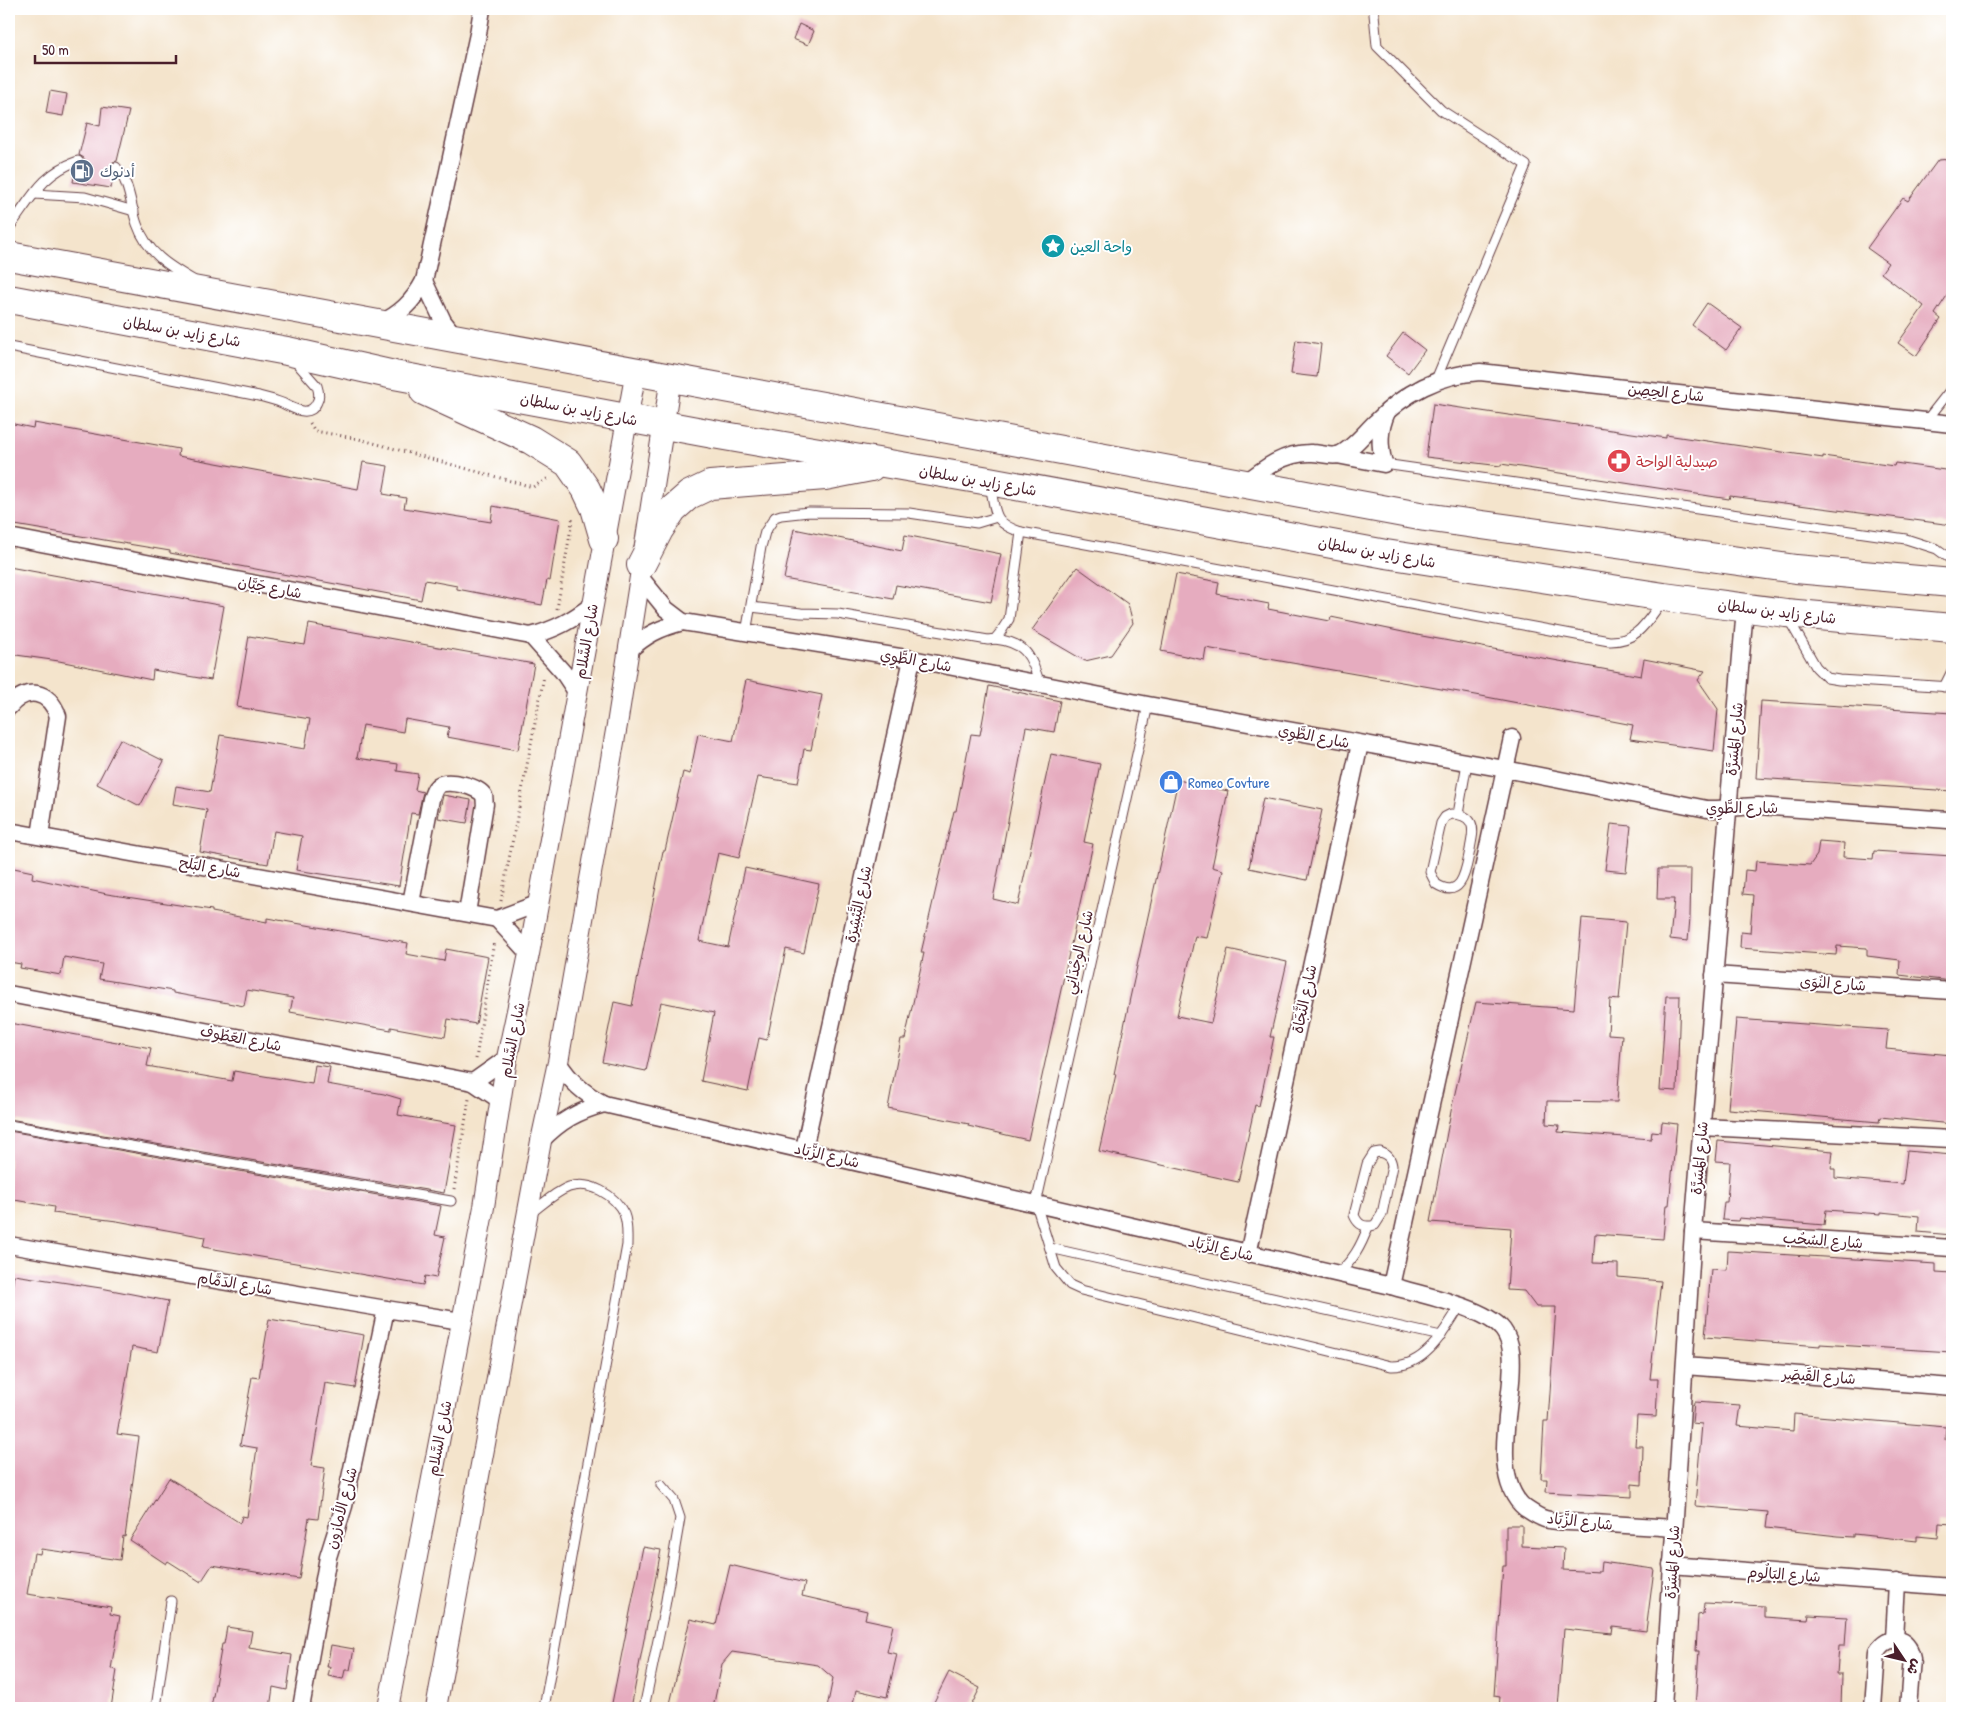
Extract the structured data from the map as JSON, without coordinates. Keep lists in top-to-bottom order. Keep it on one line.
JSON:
{"streets":{"highway":["شارع زايد بن سلطان"],"street":["شارع الحِصِن","شارع جَيَّان","شارع السَّلام","شارع الطَّوِي","شارع المَسَرَّة","شارع البَلَح","شارع التَّبْشِرَة","شارع النُوَى","شارع النَّجَاة","شارع العَطُوف","شارع الزَّبَاد","شارع السُحُب","شارع الدَمَّام","شارع القَيصَر","شارع الأمازون","شارع البَالُوم"],"lane":["شارع الوِجْدَانِي"]},"crossings":[["شارع زايد بن سلطان","شارع السَّلام"],["شارع زايد بن سلطان","شارع المَسَرَّة"],["شارع جَيَّان","شارع السَّلام"],["شارع السَّلام","شارع العَطُوف"],["شارع السَّلام","شارع الدَمَّام"],["شارع الطَّوِي","شارع المَسَرَّة"],["شارع الطَّوِي","شارع التَّبْشِرَة"],["شارع الطَّوِي","شارع الوِجْدَانِي"],["شارع الطَّوِي","شارع النَّجَاة"],["شارع المَسَرَّة","شارع النُوَى"],["شارع المَسَرَّة","شارع الزَّبَاد"],["شارع المَسَرَّة","شارع السُحُب"],["شارع المَسَرَّة","شارع القَيصَر"],["شارع المَسَرَّة","شارع البَالُوم"],["شارع التَّبْشِرَة","شارع الزَّبَاد"],["شارع الوِجْدَانِي","شارع الزَّبَاد"],["شارع النَّجَاة","شارع الزَّبَاد"],["شارع الدَمَّام","شارع الأمازون"]],"places":{"fuel station":["أدنوك"],"place":["واحة العين"],"pharmacy":["صيدلية الواحة"],"shop":["Romeo Covture"]},"scale_bar":"50 m","north":"bottom right"}
